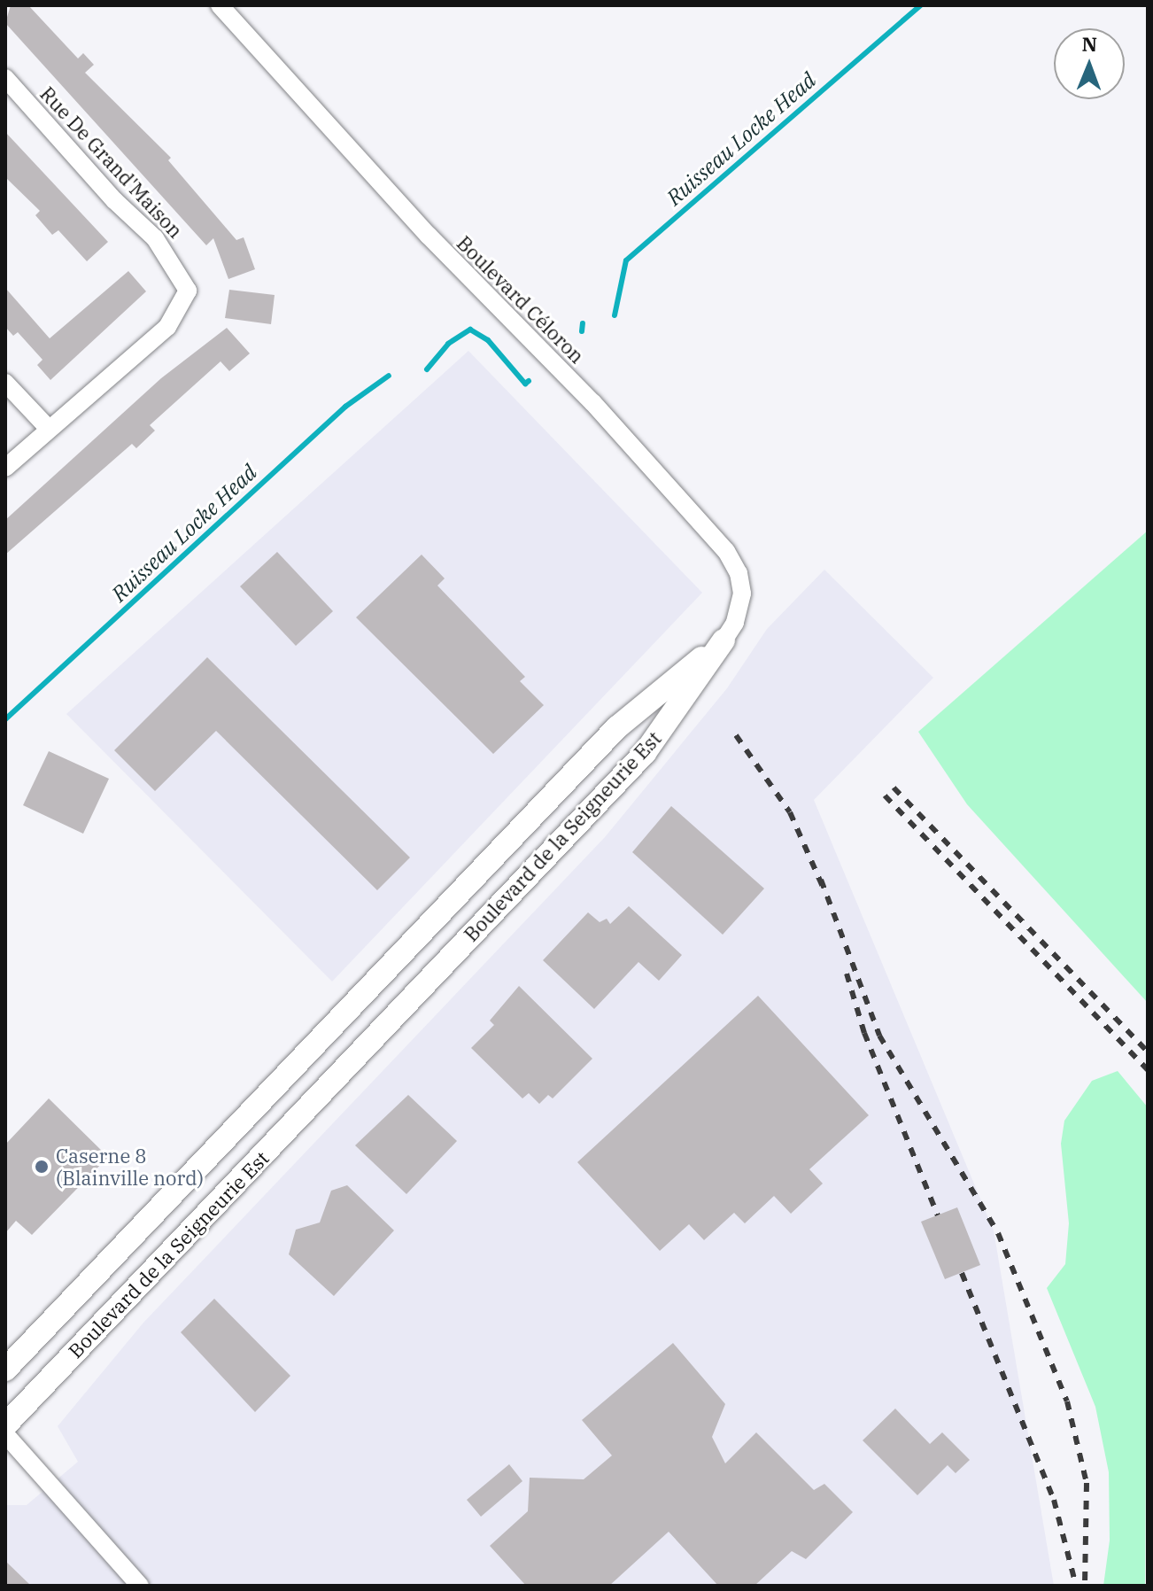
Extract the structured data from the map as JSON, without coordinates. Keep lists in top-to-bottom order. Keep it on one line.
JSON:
{"streets":{"main road":["Boulevard de la Seigneurie Est"],"street":["Rue De Grand'Maison","Boulevard Céloron"]},"crossings":[["Boulevard Céloron","Boulevard de la Seigneurie Est"]],"water":["Ruisseau Locke Head"],"places":["Caserne 8 (Blainville nord)"],"north":"top"}
